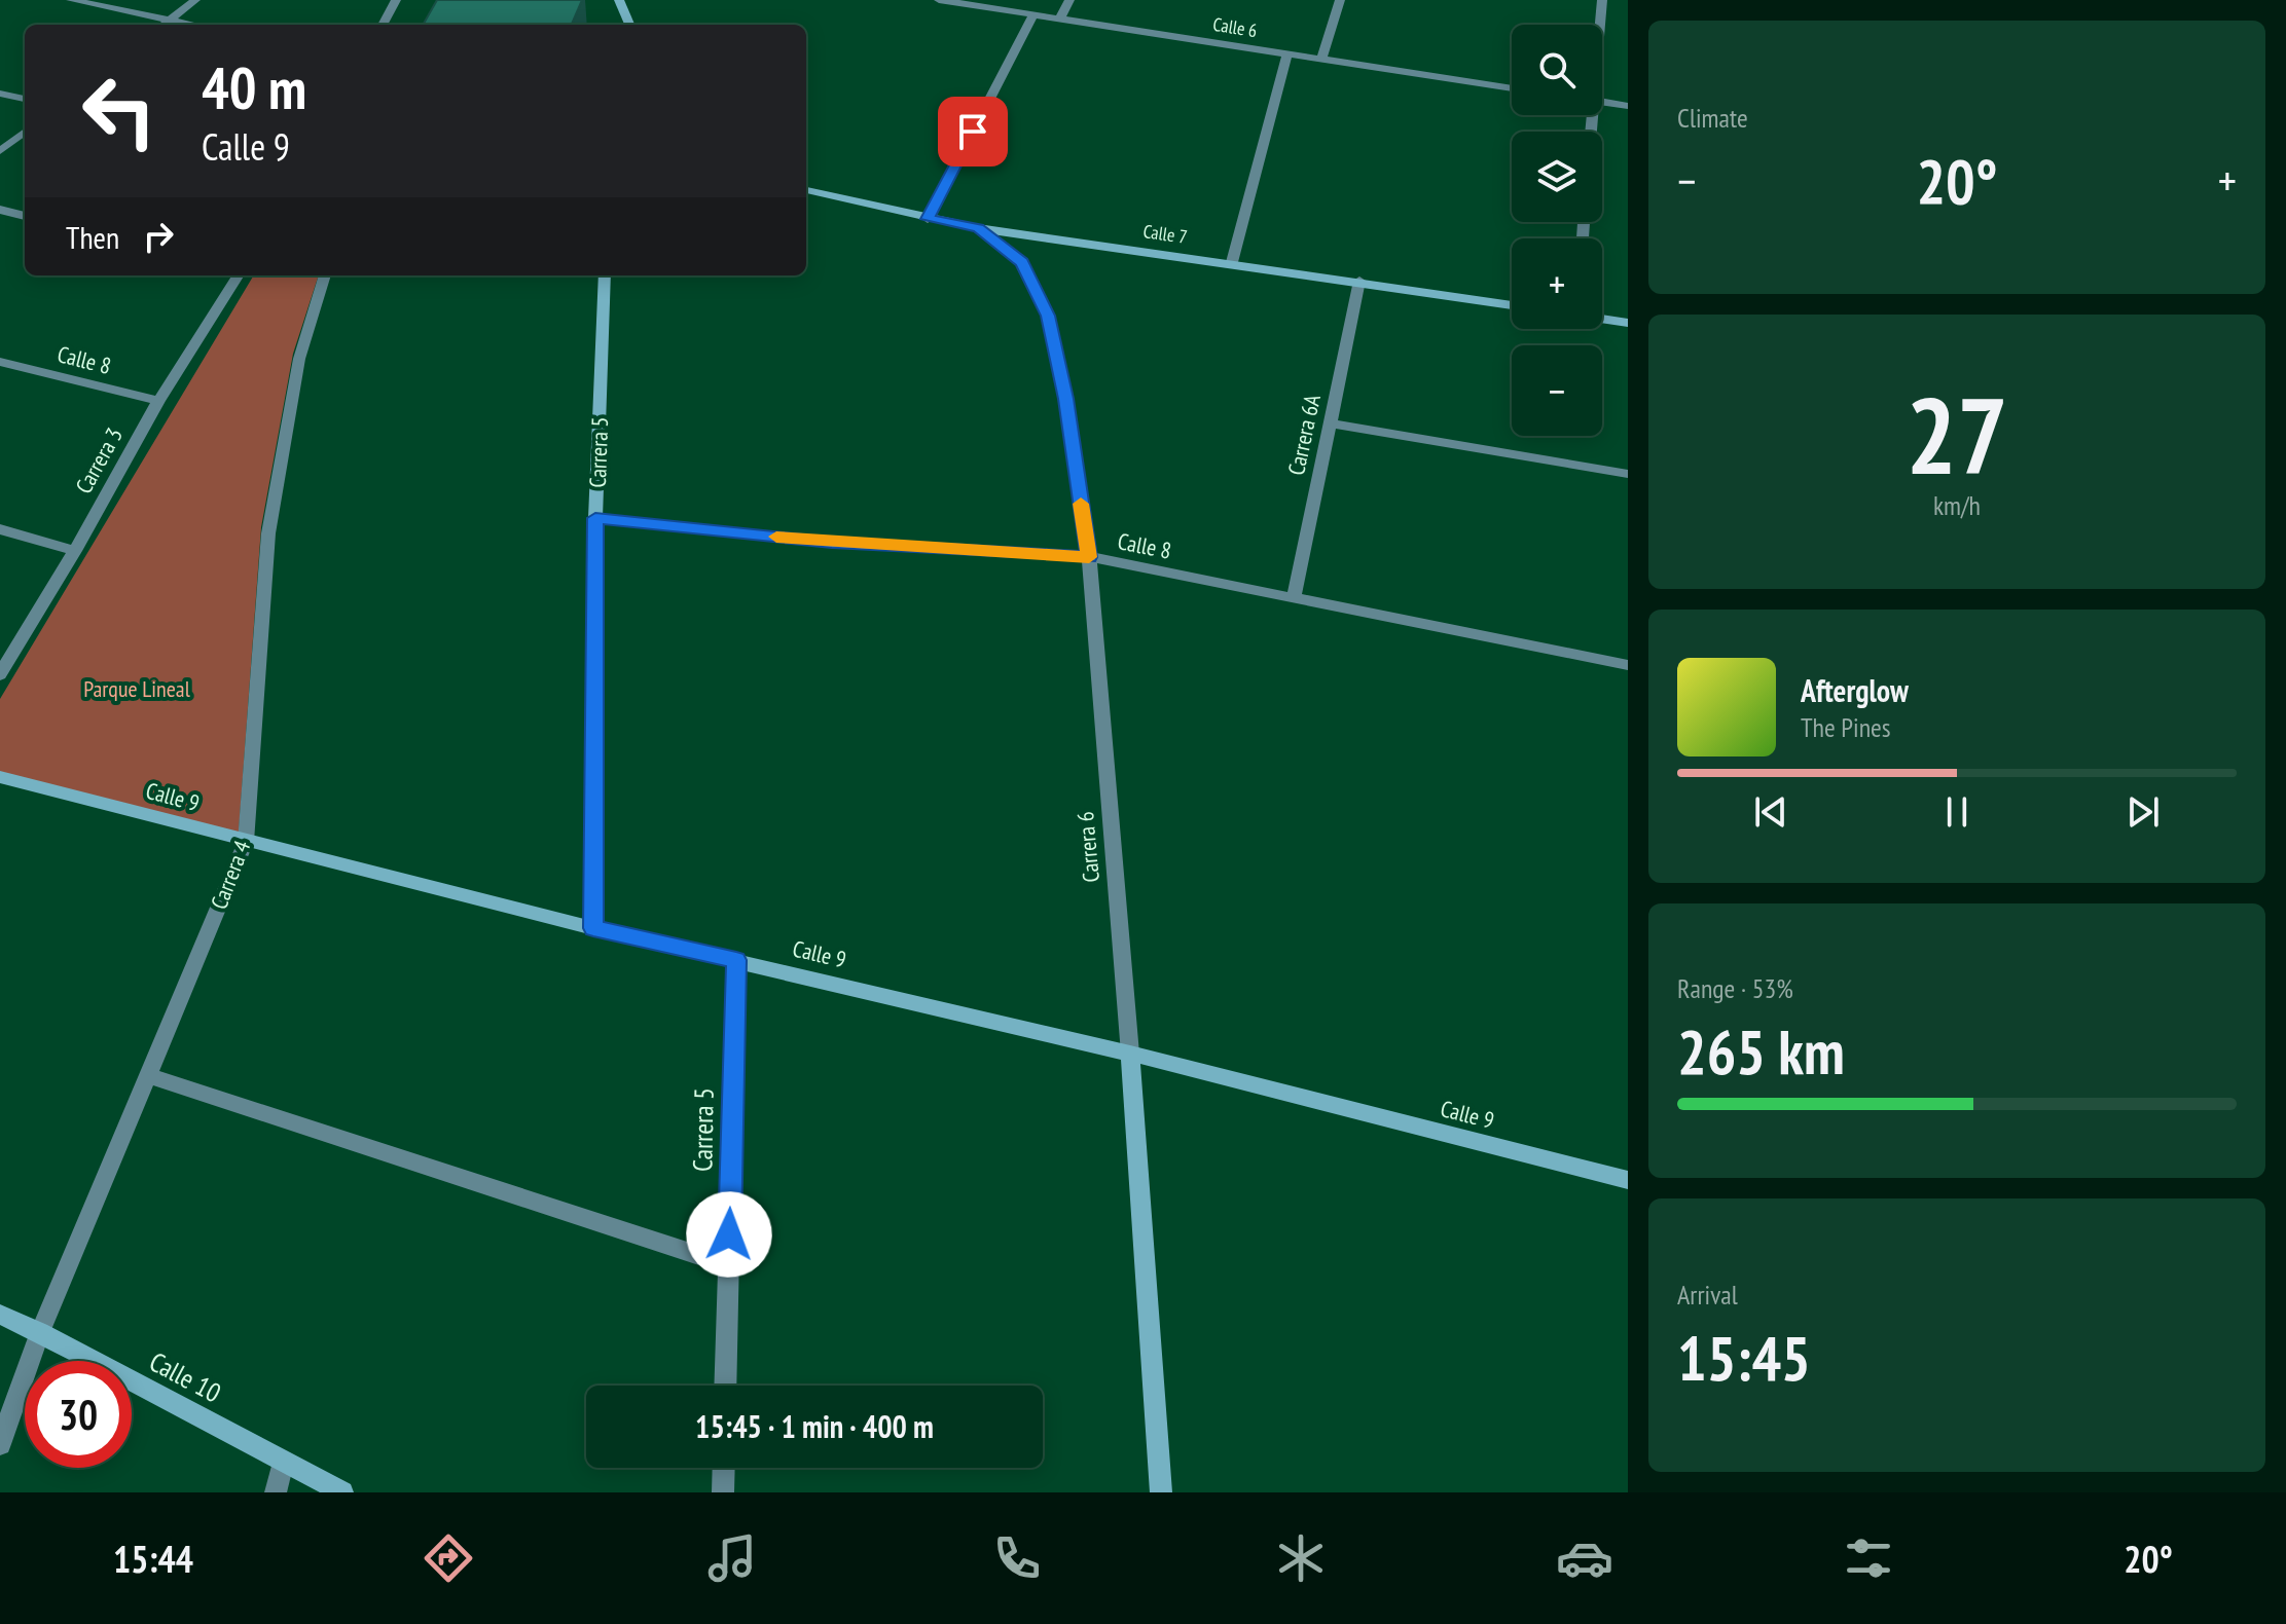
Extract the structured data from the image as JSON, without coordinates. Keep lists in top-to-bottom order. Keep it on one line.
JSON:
{"streets":{"main road":["Calle 7","Carrera 5","Calle 9","Carrera 6","Calle 10"],"street":["Calle 6","Calle 8","Carrera 6A","Carrera 3","Carrera 4"]},"crossings":[["Calle 7","Carrera 6A"],["Calle 7","Carrera 6"],["Calle 8","Carrera 6A"],["Calle 8","Carrera 5"],["Calle 8","Carrera 3"],["Calle 8","Carrera 6"],["Carrera 5","Calle 9"],["Calle 9","Carrera 6"],["Calle 9","Carrera 4"],["Carrera 4","Calle 10"]],"parks":["Parque Lineal"],"page":{"tile":["Climate",["27","km/h"],["Range · 53%","265 km"],["Arrival","15:45"]],"map_buttons":["+","−"],"turn":["40 m","Calle 9"],"heat":["−","20°","+"],"then":"Then","song":["Afterglow","The Pines"],"limit":"30","trip":"15:45 · 1 min · 400 m","tabs":["15:44","20°"]}}
